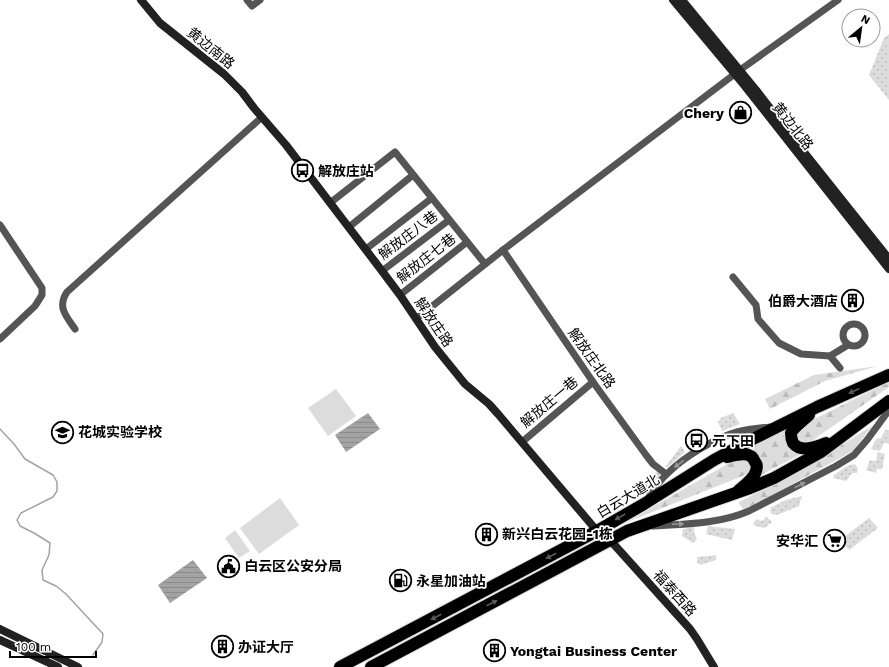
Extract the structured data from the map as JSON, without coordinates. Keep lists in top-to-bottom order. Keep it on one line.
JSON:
{"streets":{"highway":["白云大道北"],"street":["黄边南路","黄边北路","解放庄八巷","解放庄七巷","解放庄路","解放庄北路","解放庄一巷","福泰西路"]},"crossings":[["黄边南路","解放庄路"],["解放庄八巷","解放庄路"],["解放庄七巷","解放庄路"],["解放庄路","解放庄一巷"],["解放庄路","白云大道北"],["解放庄北路","解放庄一巷"],["白云大道北","福泰西路"]],"places":{"shop":["Chery"],"bus stop":["解放庄站","元下田"],"building":["伯爵大酒店","新兴白云花园-1栋","办证大厅","Yongtai Business Center"],"school or university":["花城实验学校"],"supermarket":["安华汇"],"public building":["白云区公安分局"],"fuel station":["永星加油站"]},"scale_bar":"100 m","north":"top right"}
